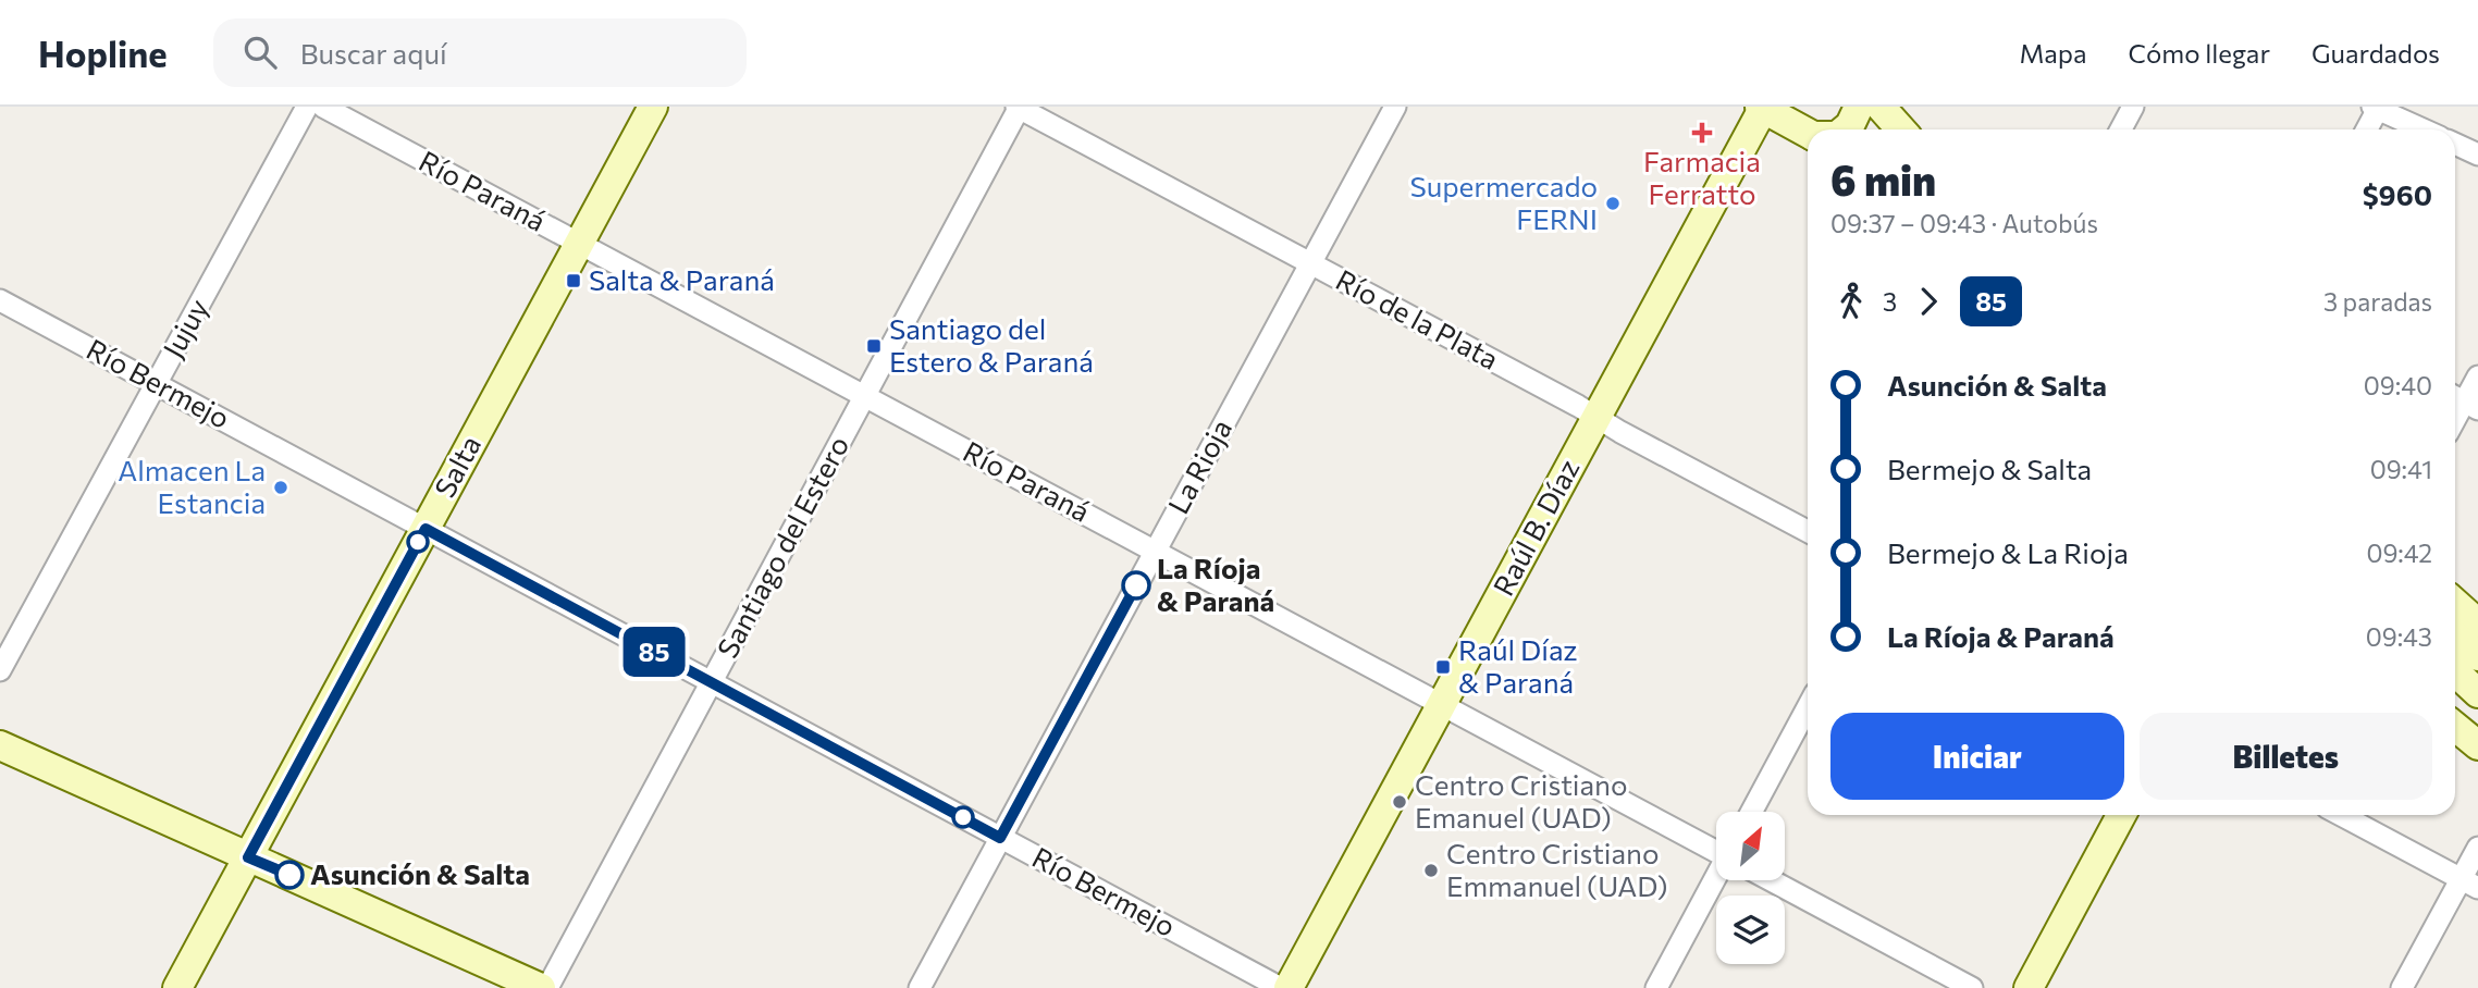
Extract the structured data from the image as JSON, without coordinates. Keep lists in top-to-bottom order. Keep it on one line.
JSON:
{"streets":{"street":["Río Paraná","Río de la Plata","Jujuy","Río Bermejo","Salta","La Rioja","Raúl B. Díaz","Santiago del Estero"]},"crossings":[["Río Paraná","Salta"],["Río Paraná","La Rioja"],["Río Paraná","Raúl B. Díaz"],["Río Paraná","Santiago del Estero"],["Río de la Plata","La Rioja"],["Río de la Plata","Raúl B. Díaz"],["Río de la Plata","Santiago del Estero"],["Jujuy","Río Bermejo"],["Río Bermejo","Salta"],["Río Bermejo","La Rioja"],["Río Bermejo","Santiago del Estero"]],"places":{"health":["Farmacia Ferratto"],"other":["Supermercado FERNI","Almacen La Estancia","La Ríoja & Paraná","Centro Cristiano Emanuel (UAD)","Centro Cristiano Emmanuel (UAD)","Asunción & Salta"],"transit":["Salta & Paraná","Santiago del Estero & Paraná","Raúl Díaz & Paraná"]},"lines":["bus line 85"],"north":"top right","page":{"header":"Hopline","search":"Buscar aquí","nav":["Mapa","Cómo llegar","Guardados"],"on_map":"85","heading":["6 min","09:37 – 09:43 · Autobús","$960"],"legs":["3","85","3 paradas"],"list":[{"name":"Asunción & Salta","value":"09:40"},{"name":"Bermejo & Salta","value":"09:41"},{"name":"Bermejo & La Rioja","value":"09:42"},{"name":"La Ríoja & Paraná","value":"09:43"}],"buttons":["Iniciar","Billetes"]}}
